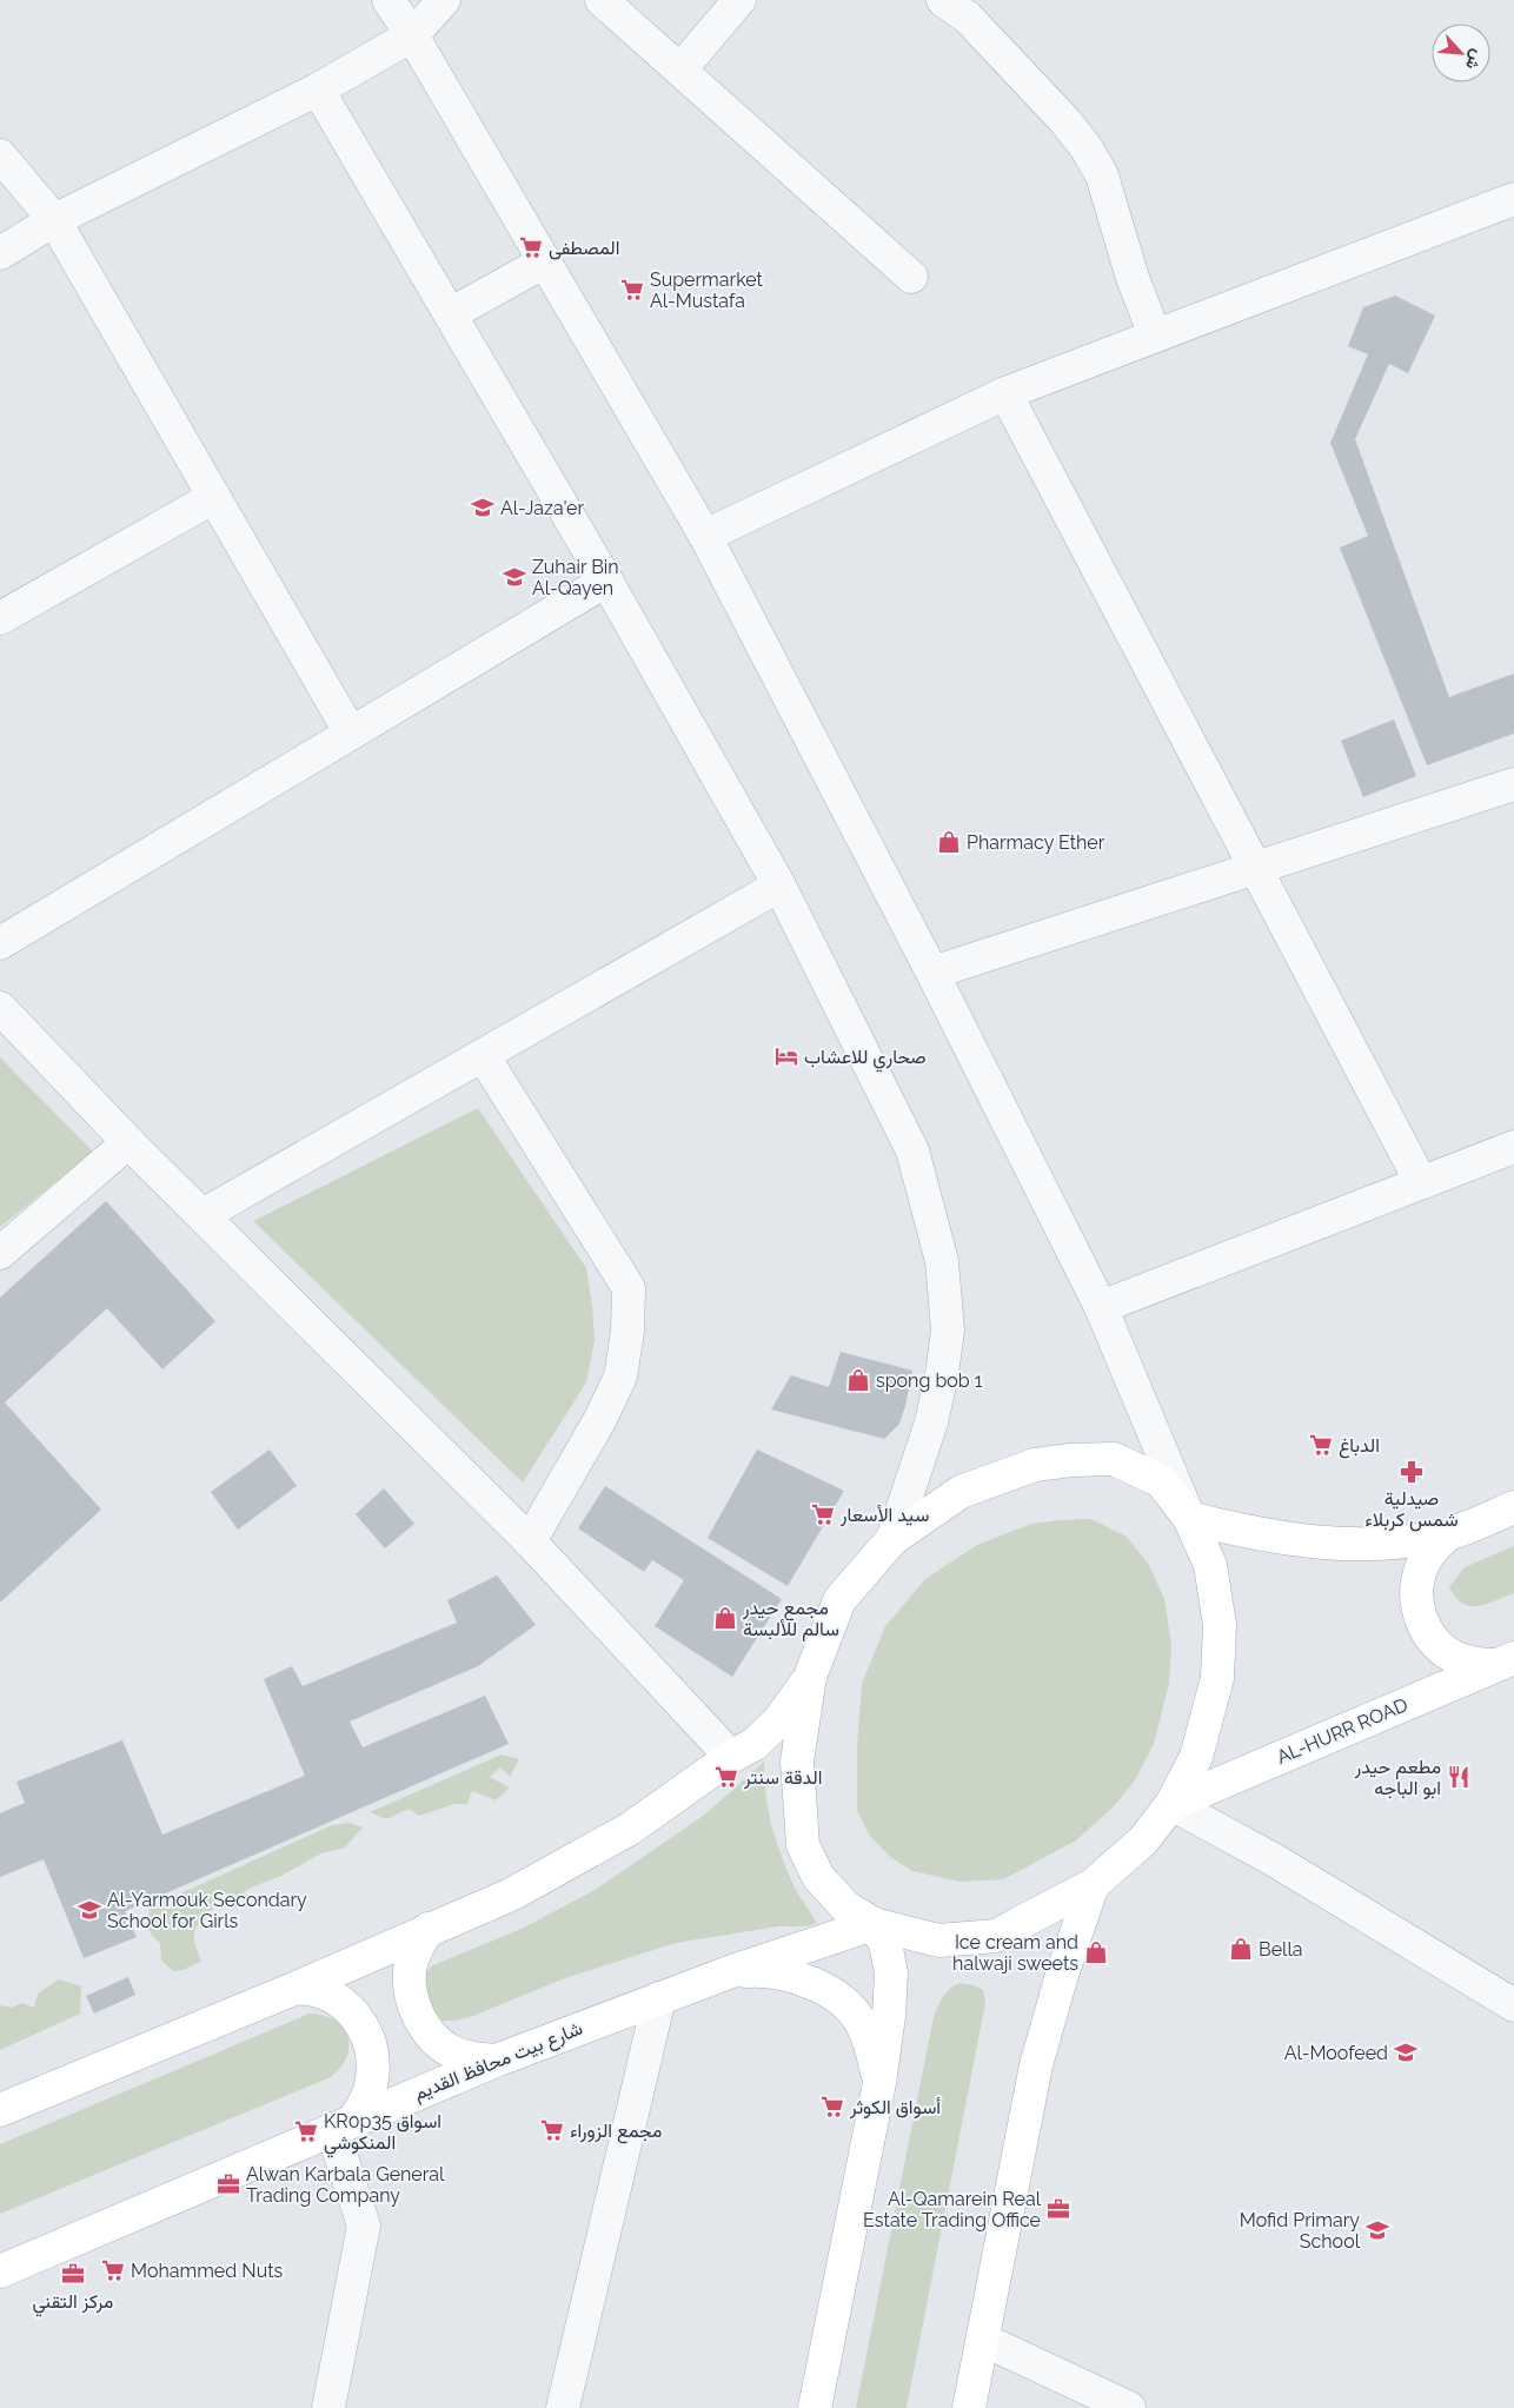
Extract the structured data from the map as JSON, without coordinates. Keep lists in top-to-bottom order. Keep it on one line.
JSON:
{"streets":{"main road":["AL-HURR ROAD","شارع بيت محافظ القديم"]},"places":{"supermarket":["المصطفى","Supermarket Al-Mustafa","الدباغ","سيد الأسعار","الدقة سنتر","أسواق الكوثر","مجمع الزوراء","KR0p35 اسواق المنكوشي","Mohammed Nuts"],"school or university":["Al-Jaza'er","Zuhair Bin Al-Qayen","Al-Yarmouk Secondary School for Girls","Al-Moofeed","Mofid Primary School"],"shop":["Pharmacy Ether","spong bob 1","مجمع حيدر سالم للألبسة","Bella","Ice cream and halwaji sweets"],"hotel":["صحاري للاعشاب"],"pharmacy":["صيدلية شمس كربلاء"],"restaurant":["مطعم حيدر ابو الباجه"],"office":["Alwan Karbala General Trading Company","Al-Qamarein Real Estate Trading Office","مركز التقني"]},"north":"bottom right"}
